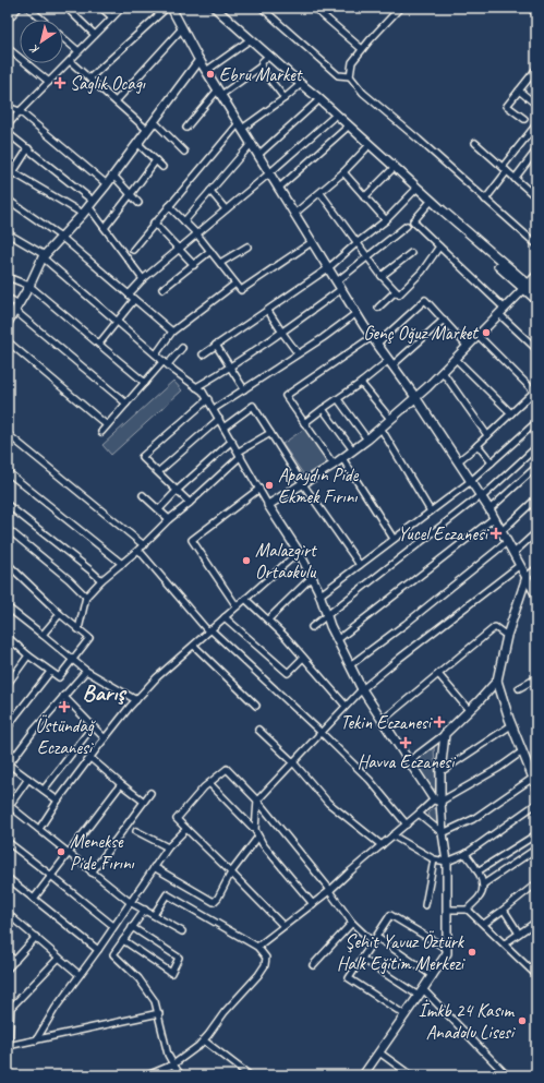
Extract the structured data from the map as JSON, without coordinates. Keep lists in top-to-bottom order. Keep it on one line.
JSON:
{"districts":["Barış"],"places":{"other":["Ebru Market","Genç Oğuz Market","Apaydın Pide Ekmek Fırını","Malazgirt Ortaokulu","Menekse Pide Fırını","Şehit Yavuz Öztürk Halk Eğitim Merkezi","İmkb 24 Kasım Anadolu Lisesi"],"health":["Saglık Ocagı","Yucel Eczanesi","Üstündağ Eczanesi","Tekin Eczanesi","Havva Eczanesi"]},"north":"bottom left"}
